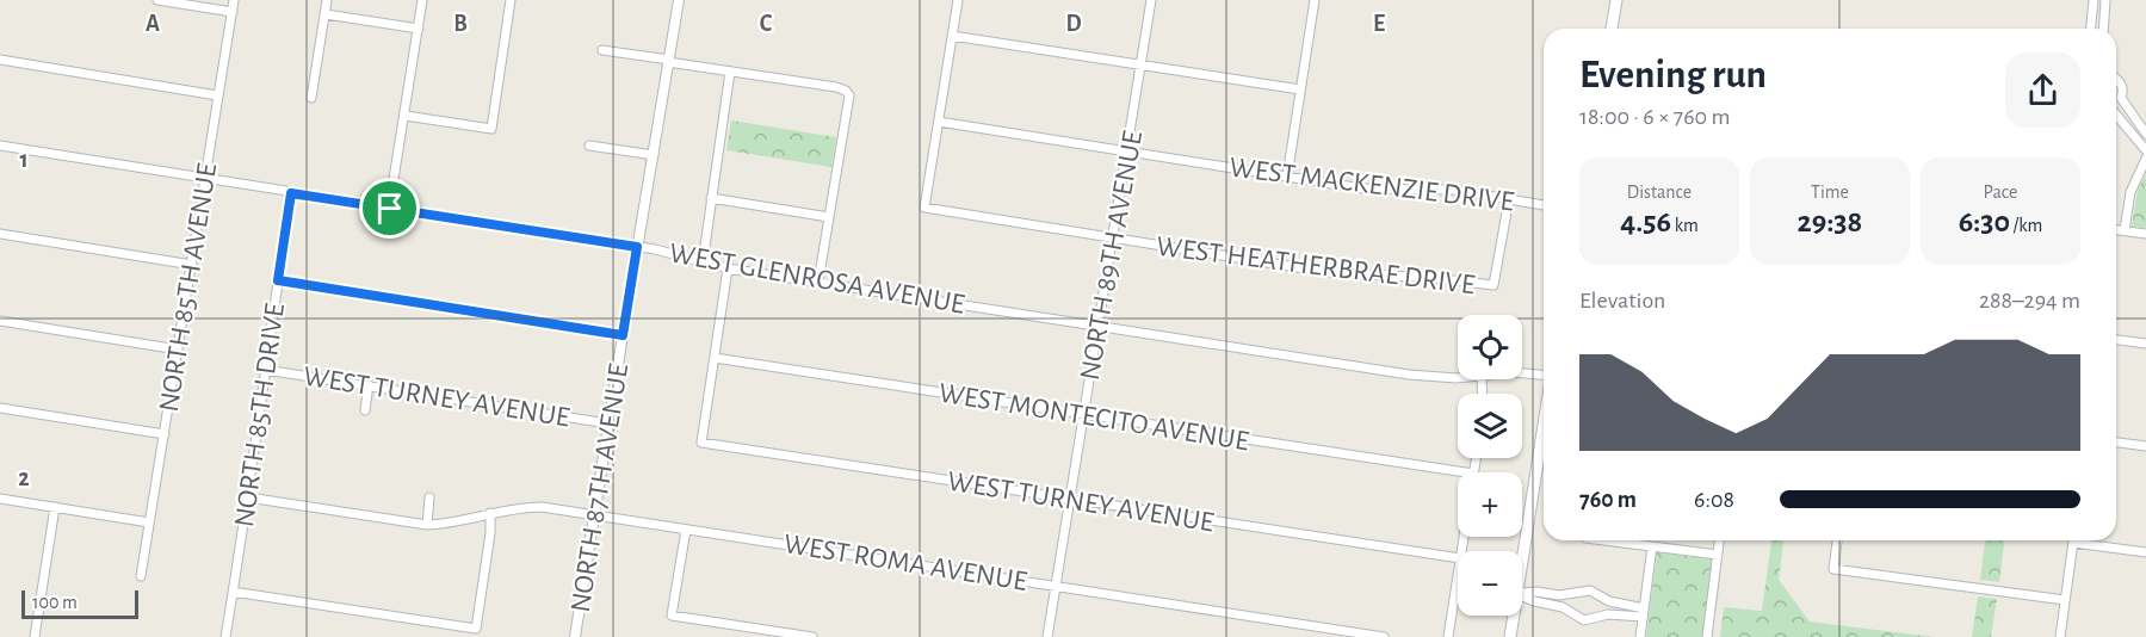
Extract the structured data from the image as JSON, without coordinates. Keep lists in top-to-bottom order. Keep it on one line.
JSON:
{"streets":{"street":["WEST MACKENZIE DRIVE","NORTH 89TH AVENUE","WEST HEATHERBRAE DRIVE","WEST GLENROSA AVENUE","NORTH 85TH AVENUE","WEST TURNEY AVENUE","NORTH 85TH DRIVE","WEST MONTECITO AVENUE","NORTH 87TH AVENUE","WEST ROMA AVENUE"]},"crossings":[["WEST MACKENZIE DRIVE","NORTH 89TH AVENUE"],["WEST MACKENZIE DRIVE","WEST HEATHERBRAE DRIVE"],["NORTH 89TH AVENUE","WEST HEATHERBRAE DRIVE"],["NORTH 89TH AVENUE","WEST GLENROSA AVENUE"],["NORTH 89TH AVENUE","WEST TURNEY AVENUE"],["NORTH 89TH AVENUE","WEST MONTECITO AVENUE"],["NORTH 89TH AVENUE","WEST ROMA AVENUE"],["WEST GLENROSA AVENUE","NORTH 85TH AVENUE"],["WEST GLENROSA AVENUE","NORTH 85TH DRIVE"],["WEST GLENROSA AVENUE","NORTH 87TH AVENUE"],["WEST TURNEY AVENUE","NORTH 85TH DRIVE"],["WEST TURNEY AVENUE","WEST MONTECITO AVENUE"],["WEST TURNEY AVENUE","NORTH 87TH AVENUE"],["NORTH 85TH DRIVE","WEST ROMA AVENUE"],["NORTH 87TH AVENUE","WEST ROMA AVENUE"]],"scale_bar":"100 m","page":{"heading":["Evening run","18:00 · 6 × 760 m"],"stats":[["Distance","4.56 km"],["Time","29:38"],["Pace","6:30 /km"]],"chart":["Elevation","288–294 m"],"map_buttons":["+","−"],"list":[{"name":"760 m","note":"6:08"}],"scale":"100 m"},"grid":{"columns":["A","B","C","D","E"],"rows":["1","2"]}}
